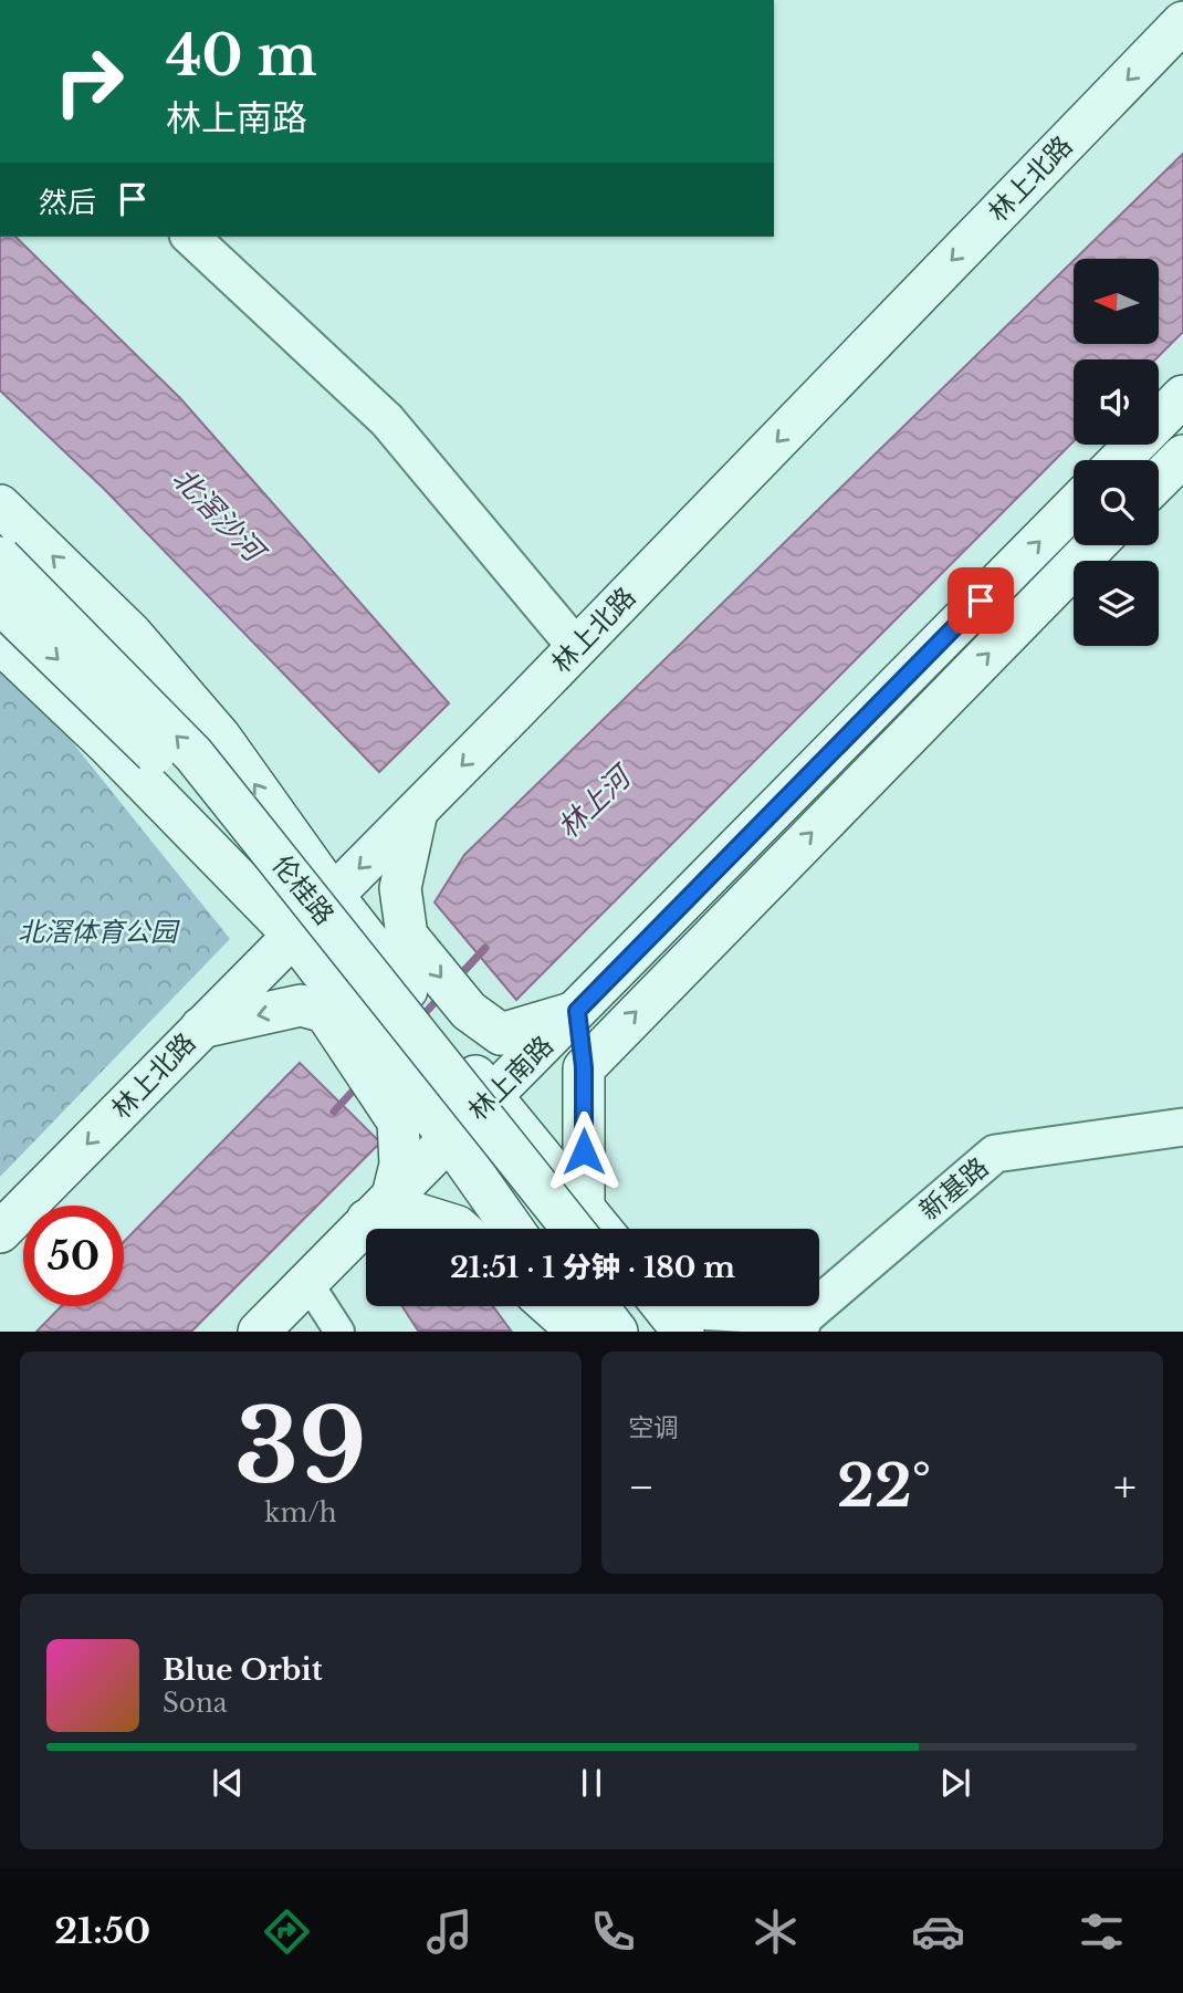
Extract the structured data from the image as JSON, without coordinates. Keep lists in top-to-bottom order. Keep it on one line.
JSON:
{"streets":{"main road":["林上北路","伦桂路","林上南路"],"street":["新基路"]},"water":["北滘沙河","林上河"],"parks":["北滘体育公园"],"north":"left","page":{"turn":["40 m","林上南路"],"then":"然后","limit":"50","trip":"21:51 · 1 分钟 · 180 m","tile":[["39","km/h"],"空调"],"heat":["−","22°","+"],"song":["Blue Orbit","Sona"],"tabs":"21:50"}}
